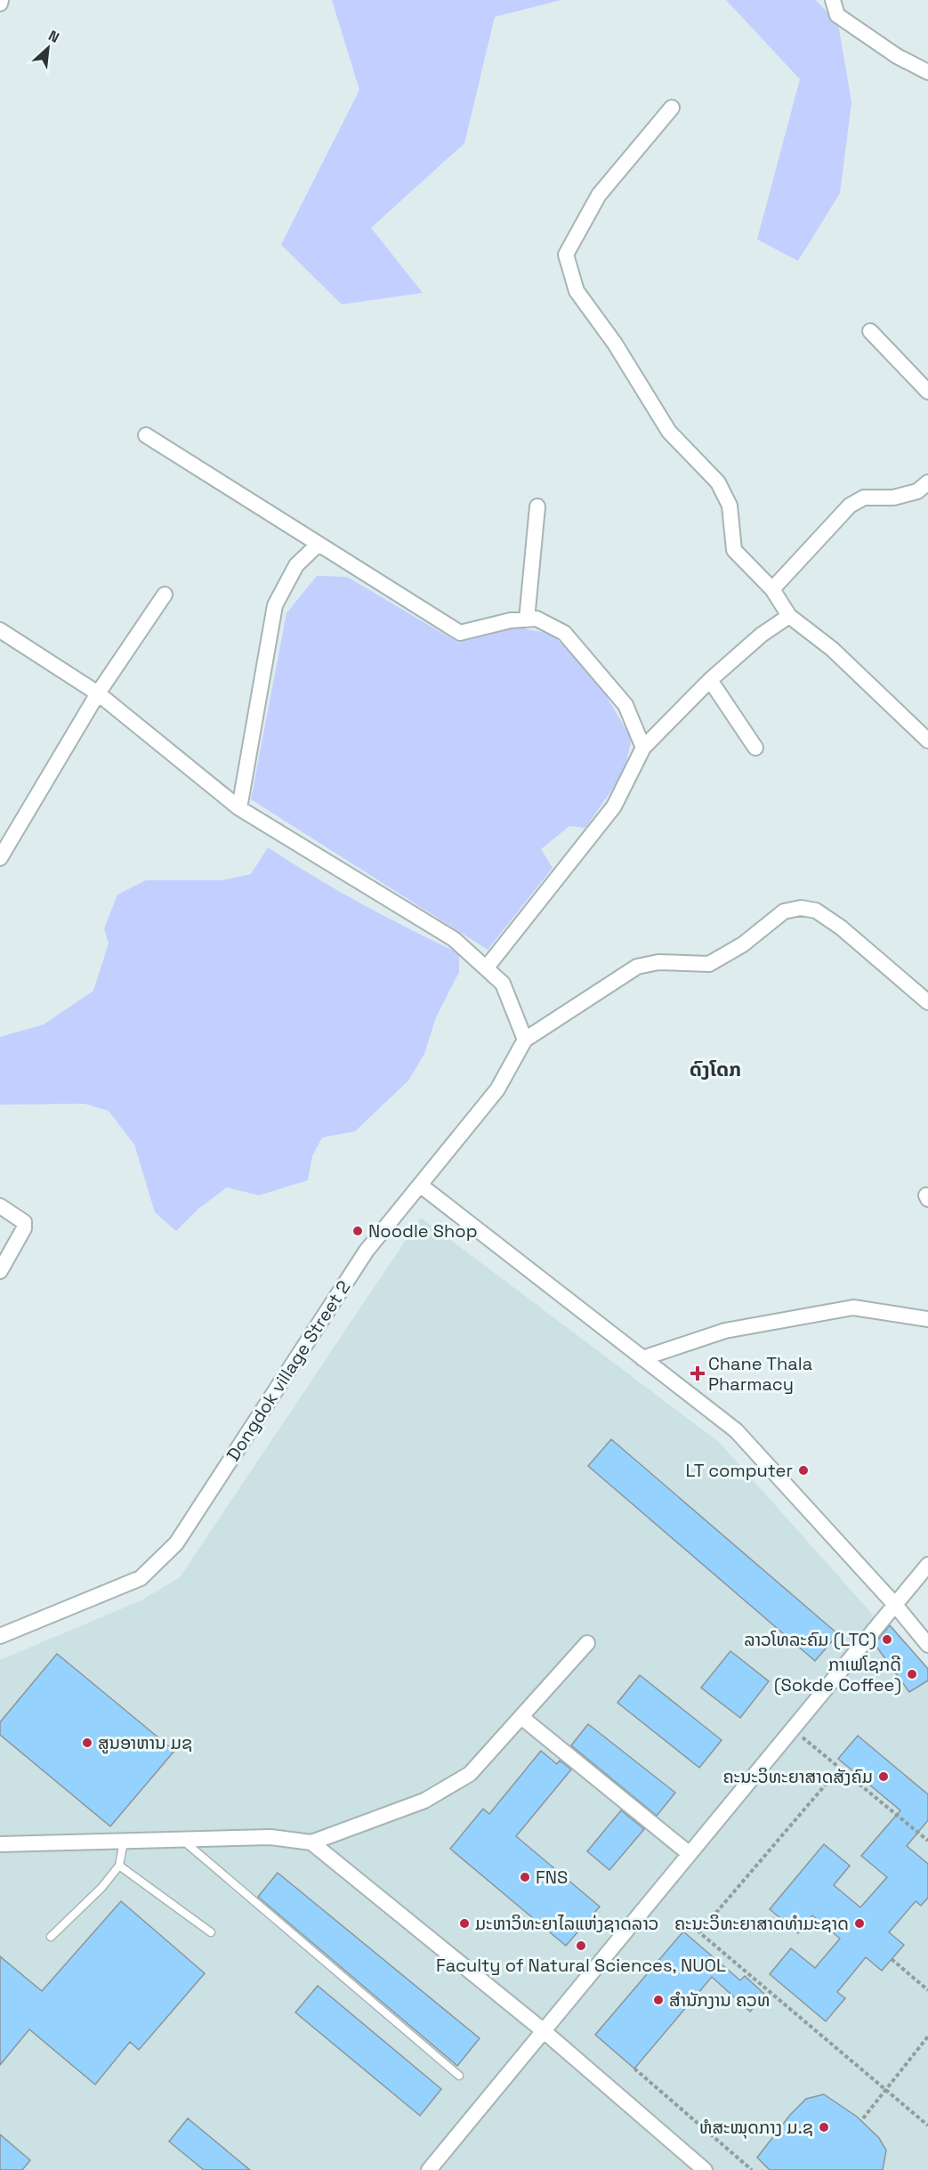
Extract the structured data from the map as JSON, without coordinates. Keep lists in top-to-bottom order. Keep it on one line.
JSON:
{"streets":{"street":["Dongdok village Street 2"]},"districts":["ດົງໂດກ"],"places":{"other":["Noodle Shop","LT computer","ລາວໂທລະຄົມ (LTC)","ກາເຟໂຊກດີ (Sokde Coffee)","ສູນອາຫານ ມຊ","ຄະນະວິທະຍາສາດສັງຄົມ","FNS","ມະຫາວິທະຍາໄລແຫ່ງຊາດລາວ","ຄະນະວິທະຍາສາດທຳມະຊາດ","Faculty of Natural Sciences, NUOL","ສຳນັກງານ ຄວທ","ຫໍສະໝຸດກາງ ມ.ຊ"],"health":["Chane Thala Pharmacy"]},"north":"top right"}
